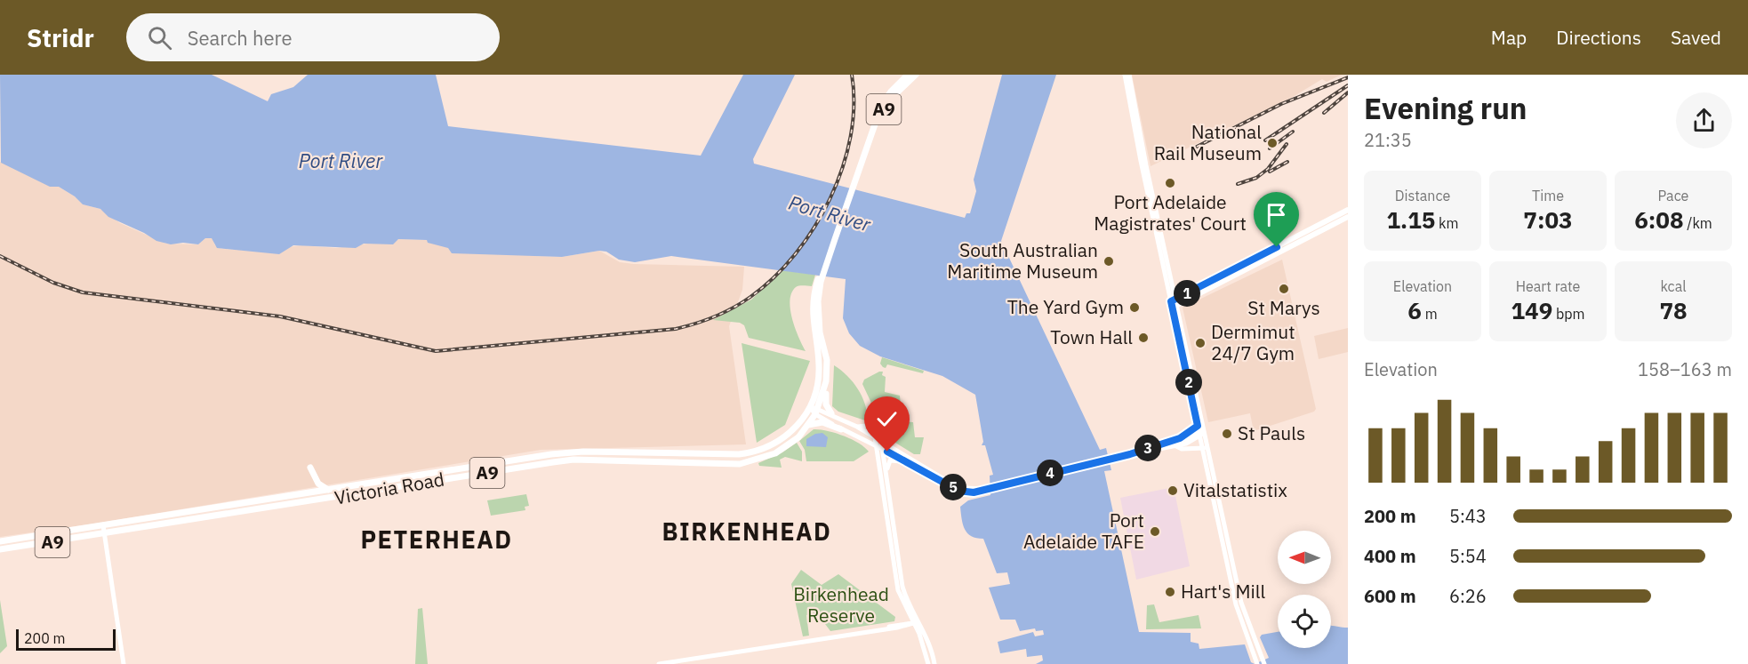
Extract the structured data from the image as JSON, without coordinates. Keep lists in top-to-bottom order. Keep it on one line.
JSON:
{"streets":{"highway":["A9","Victoria Road"]},"crossings":[["A9","Victoria Road"]],"districts":["BIRKENHEAD","PETERHEAD"],"water":["Port River"],"parks":["Birkenhead Reserve"],"places":["National Rail Museum","Port Adelaide Magistrates' Court","South Australian Maritime Museum","St Marys","The Yard Gym","Town Hall","Dermimut 24/7 Gym","St Pauls","Vitalstatistix","Port Adelaide TAFE","Hart's Mill"],"scale_bar":"200 m","north":"left","page":{"header":"Stridr","search":"Search here","nav":["Map","Directions","Saved"],"heading":["Evening run","21:35"],"stats":[["Distance","1.15 km"],["Time","7:03"],["Pace","6:08 /km"],["Elevation","6 m"],["Heart rate","149 bpm"],["kcal","78"]],"pins":["1","2","3","4","5"],"chart":["Elevation","158–163 m"],"list":[{"name":"200 m","note":"5:43"},{"name":"400 m","note":"5:54"},{"name":"600 m","note":"6:26"}],"scale":"200 m"}}
